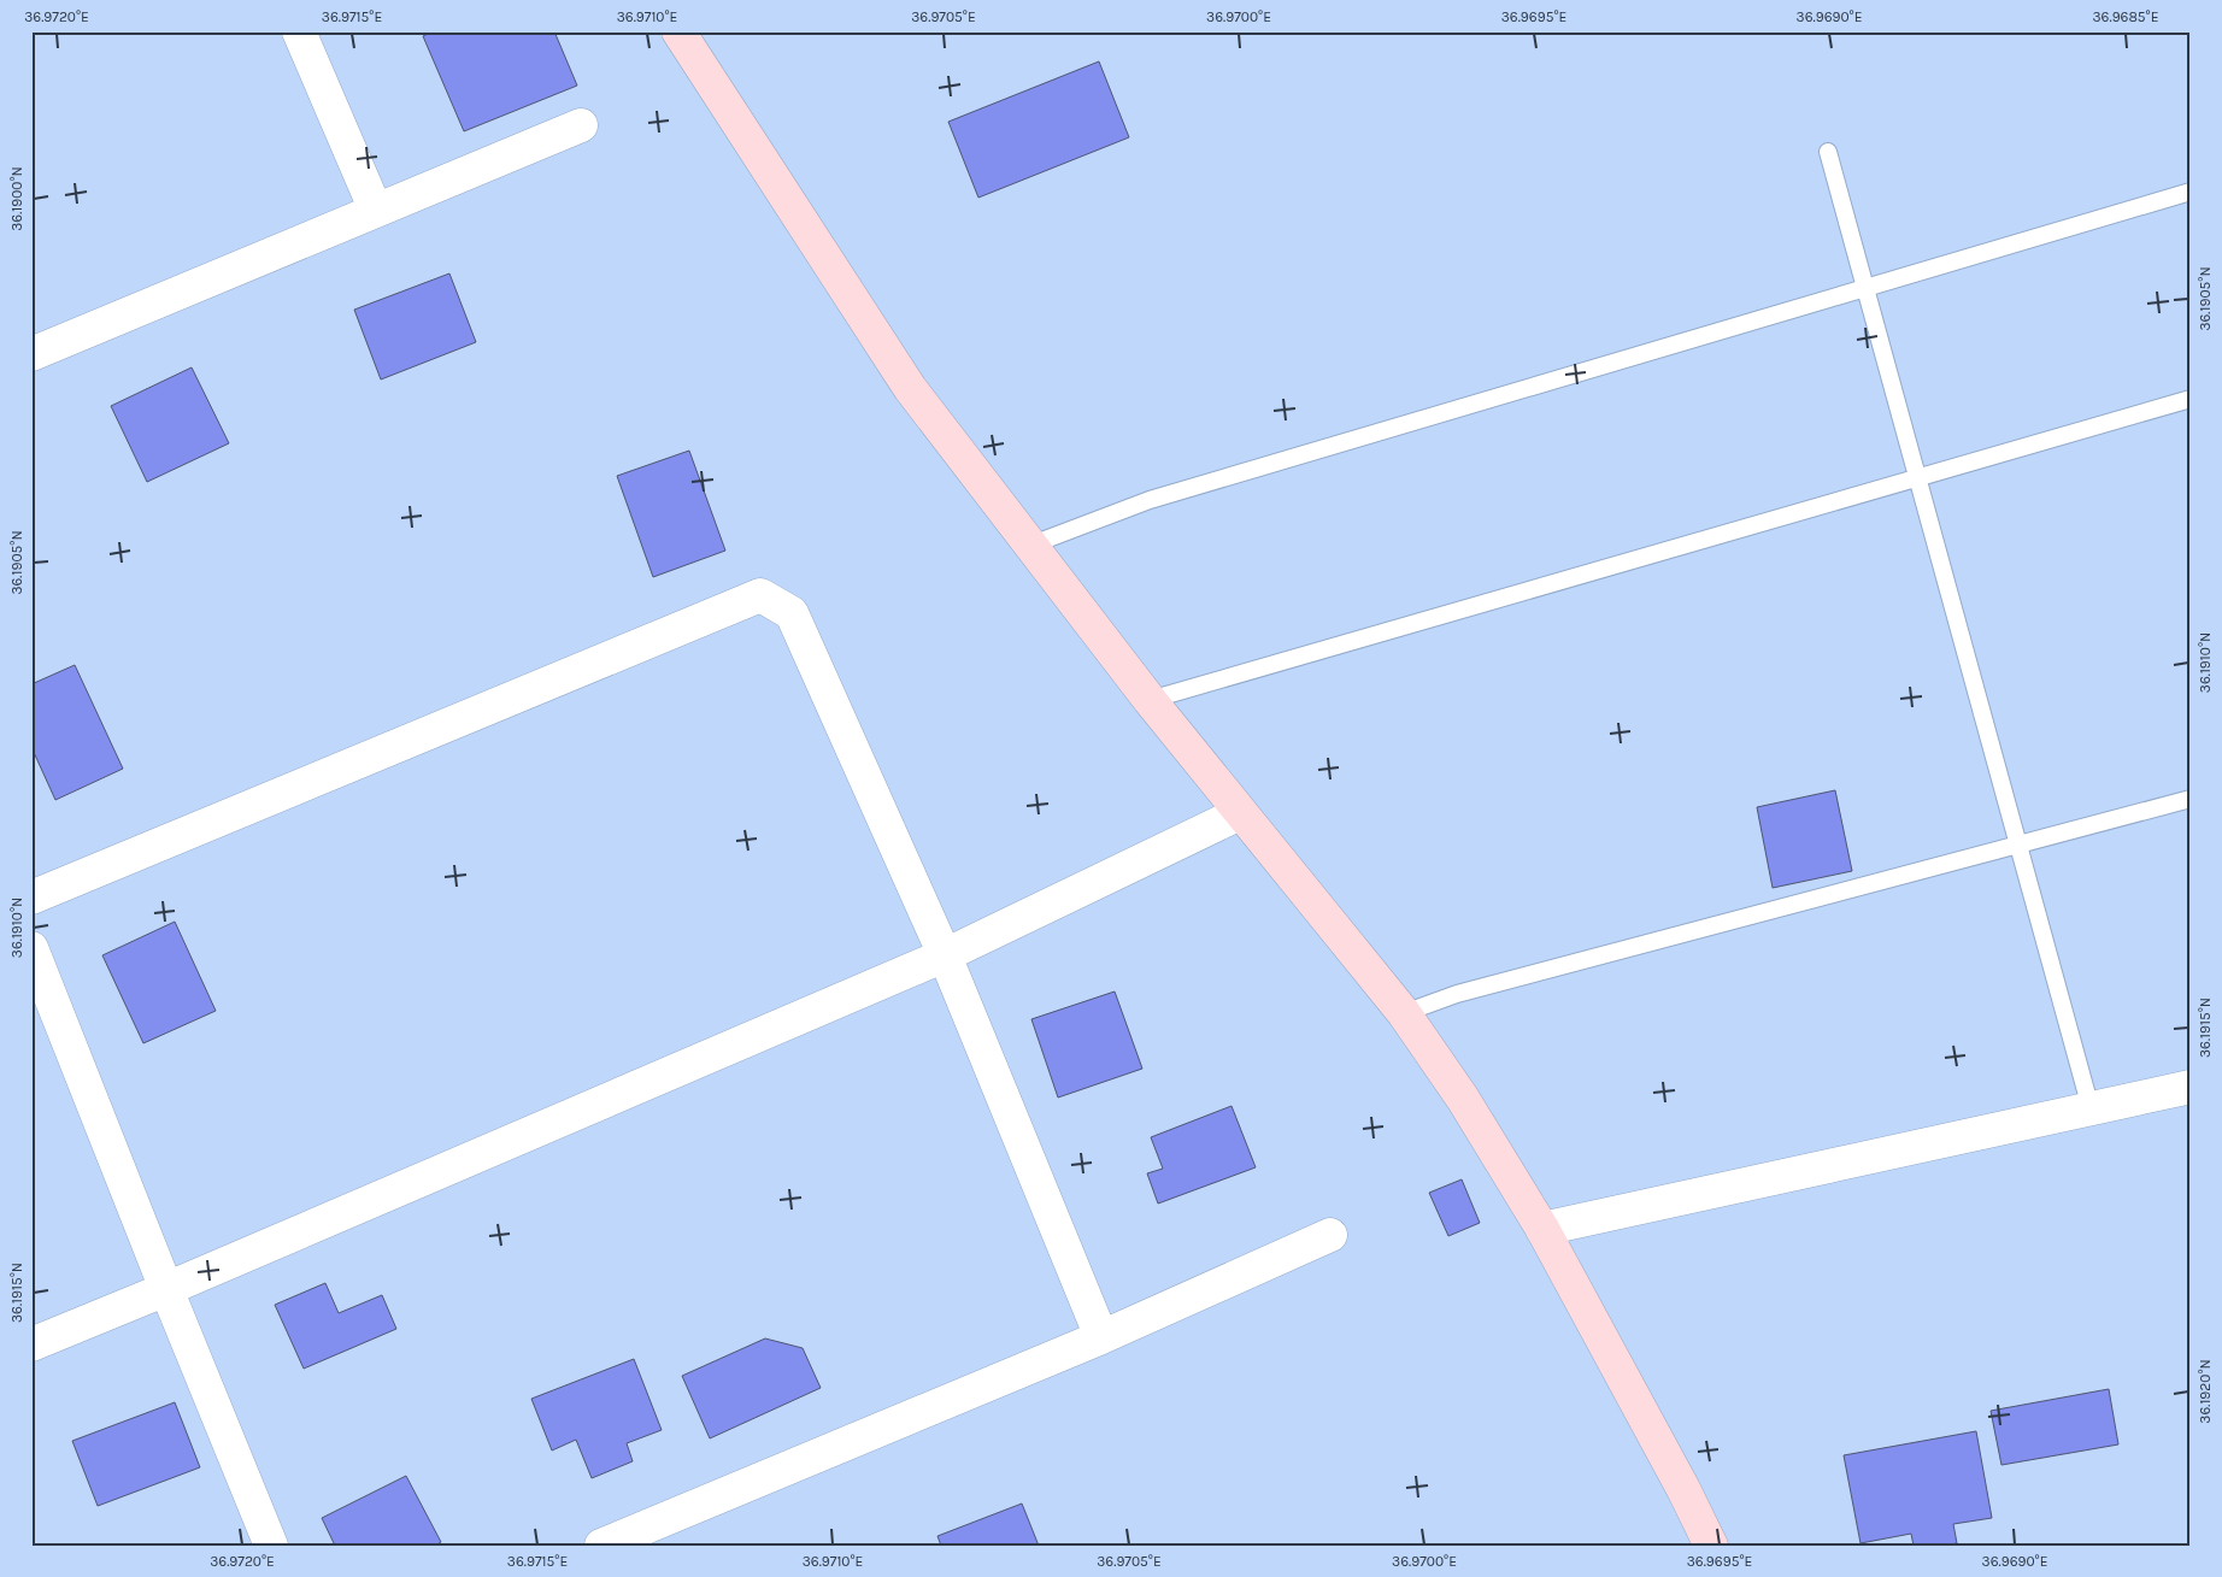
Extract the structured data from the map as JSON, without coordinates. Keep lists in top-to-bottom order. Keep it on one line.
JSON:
{"coordinates":["36.9720°E","36.9715°E","36.9710°E","36.9705°E","36.9700°E","36.9695°E","36.9690°E","36.9685°E","36.1900°N","36.1905°N","36.1910°N","36.1915°N","36.1920°N"]}
